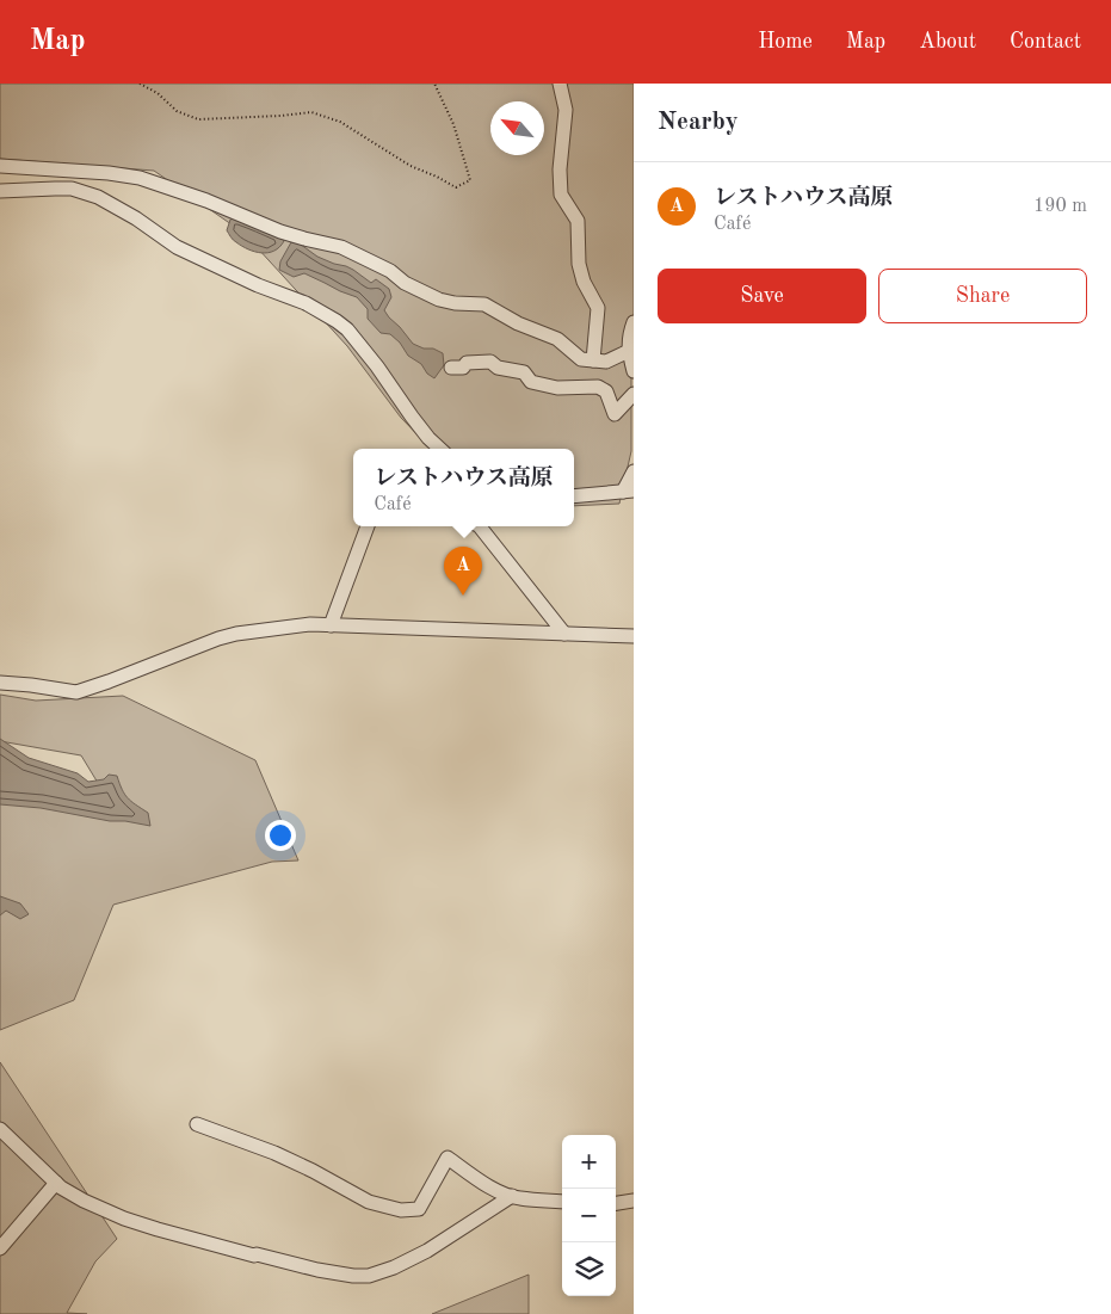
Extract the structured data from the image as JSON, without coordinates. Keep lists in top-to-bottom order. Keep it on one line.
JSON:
{"north":"top left","page":{"header":"Map","nav":["Home","Map","About","Contact"],"heading":"Nearby","list":[{"mark":"A","name":"レストハウス高原","note":"Café","value":"190 m"}],"buttons":["Save","Share"],"popup":["レストハウス高原","Café"],"pins":"A","map_buttons":["+","−"]}}
